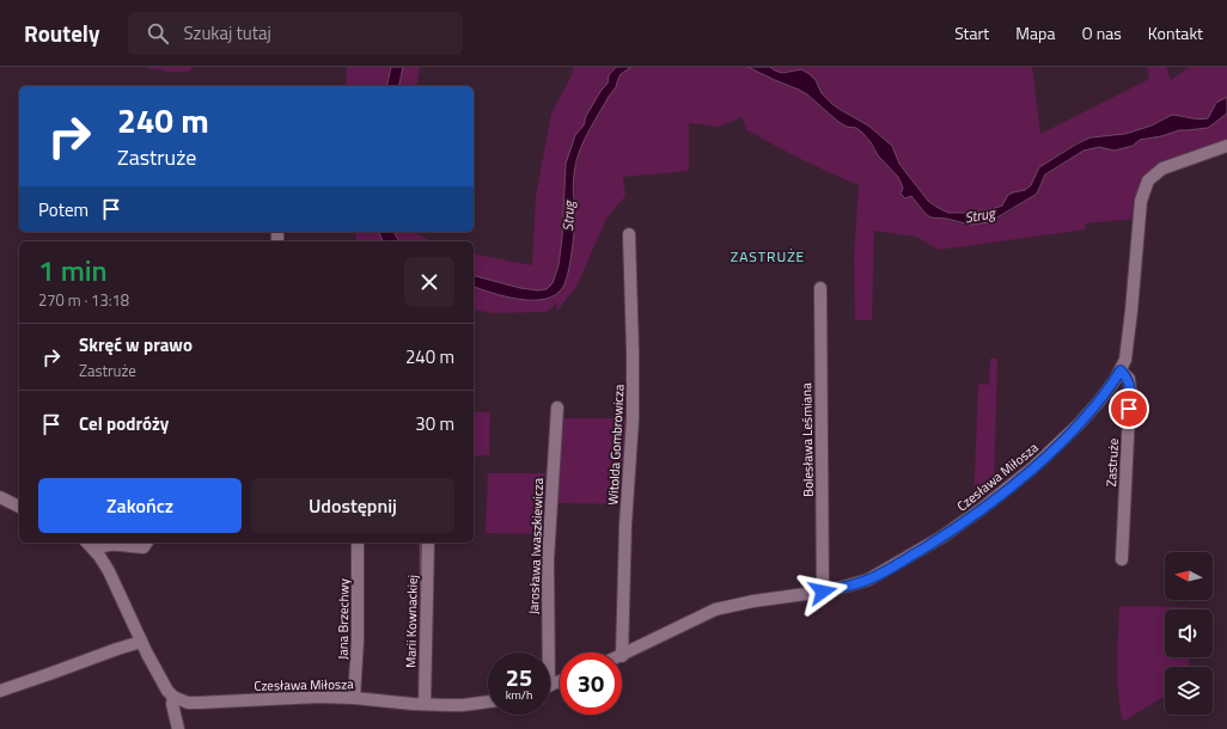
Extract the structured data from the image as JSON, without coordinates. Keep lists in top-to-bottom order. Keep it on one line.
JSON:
{"streets":{"street":["Bolesława Leśmiana","Witolda Gombrowicza","Zastruże","Czesława Miłosza","Jarosława Iwaszkiewicza","Jana Brzechwy","Marii Kownackiej"]},"crossings":[["Bolesława Leśmiana","Czesława Miłosza"],["Witolda Gombrowicza","Czesława Miłosza"],["Zastruże","Czesława Miłosza"],["Czesława Miłosza","Jana Brzechwy"],["Czesława Miłosza","Marii Kownackiej"]],"districts":["ZASTRUŻE"],"water":["Strug"],"north":"left","page":{"header":"Routely","search":"Szukaj tutaj","nav":["Start","Mapa","O nas","Kontakt"],"turn":["240 m","Zastruże"],"then":"Potem","heading":["1 min","270 m · 13:18"],"list":[{"name":"Skręć w prawo","note":"Zastruże","value":"240 m"},{"name":"Cel podróży","value":"30 m"}],"buttons":["Zakończ","Udostępnij"],"speed":"25 km/h","limit":"30"}}
